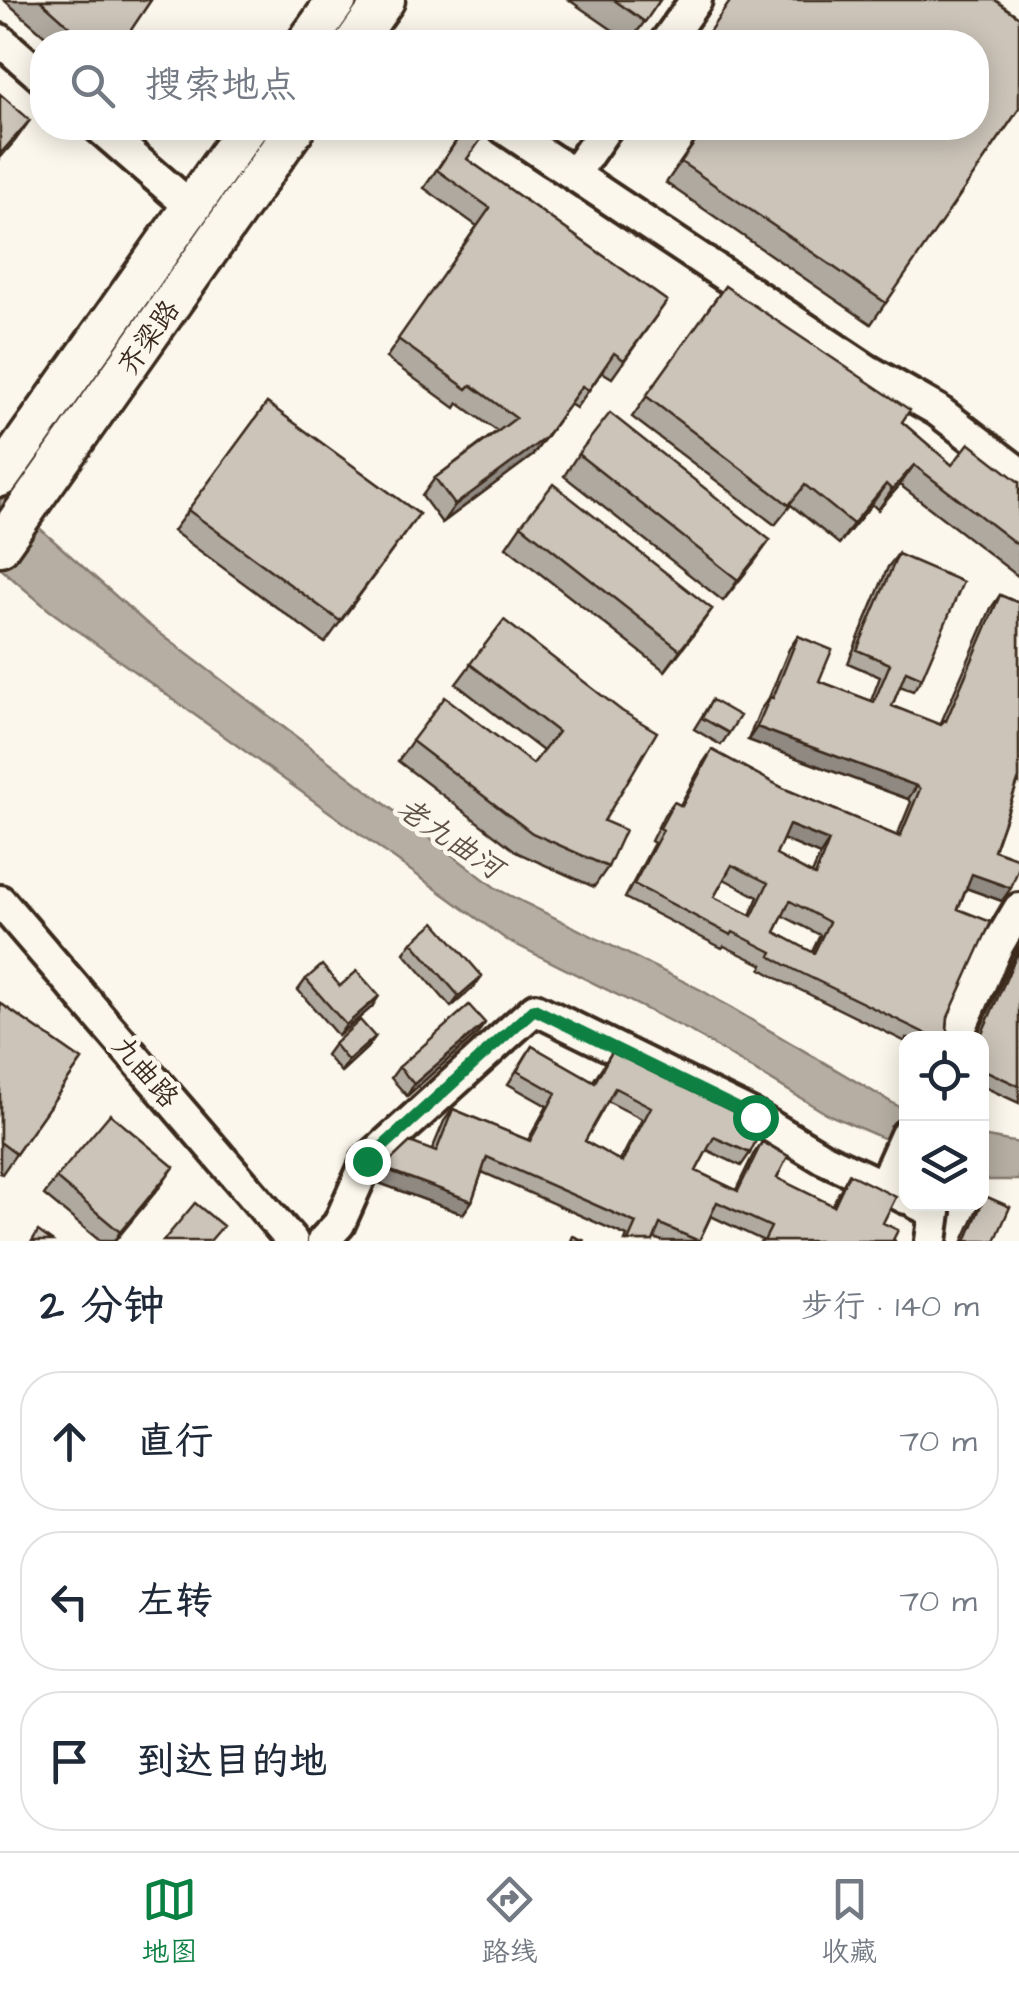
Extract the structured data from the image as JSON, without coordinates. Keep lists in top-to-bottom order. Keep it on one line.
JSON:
{"streets":{"main road":["齐梁路"],"street":["九曲路"]},"water":["老九曲河"],"page":{"search":"搜索地点","heading":["2 分钟","步行 · 140 m"],"list":[["直行","70 m"],["左转","70 m"],"到达目的地"],"nav":["地图","路线","收藏"]}}
